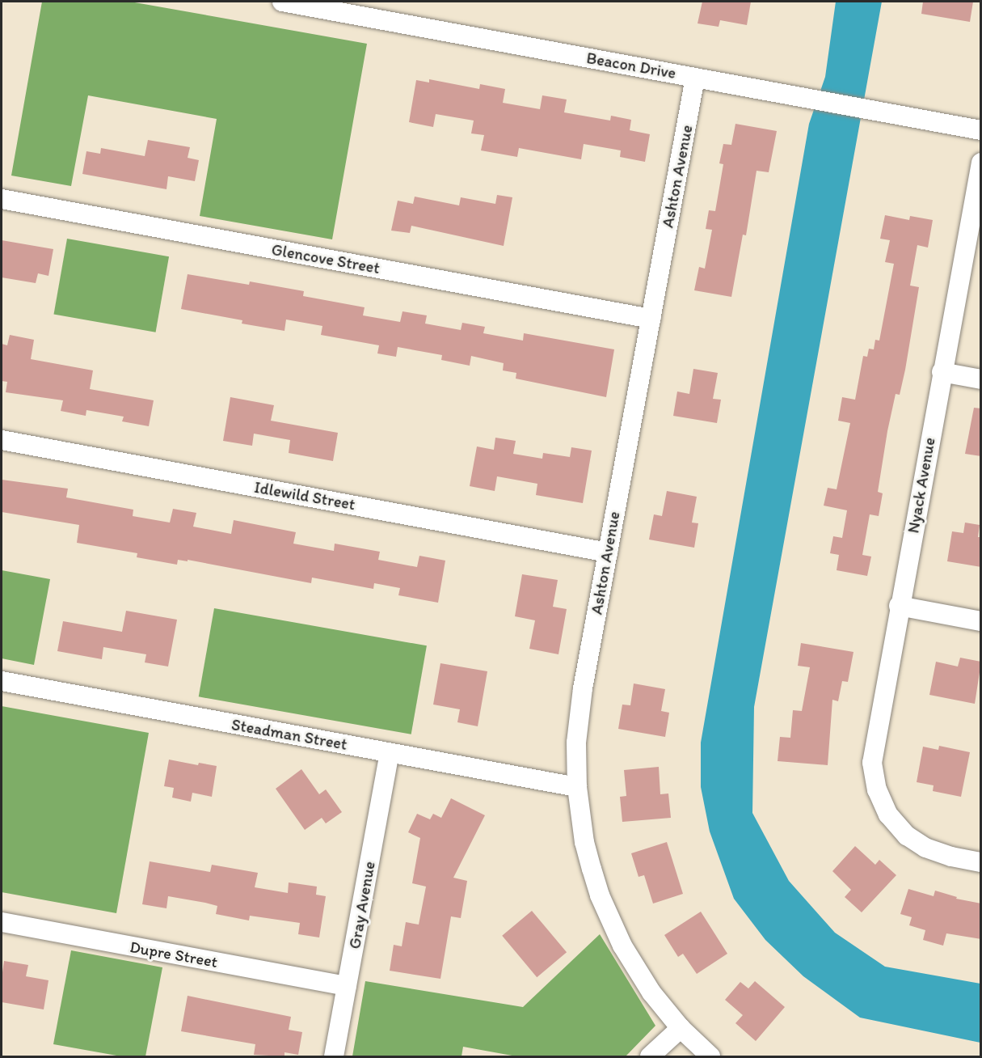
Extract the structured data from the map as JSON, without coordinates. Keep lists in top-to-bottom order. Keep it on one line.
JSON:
{"streets":{"street":["Beacon Drive","Ashton Avenue","Glencove Street","Nyack Avenue","Idlewild Street","Steadman Street","Gray Avenue","Dupre Street"]},"crossings":[["Beacon Drive","Ashton Avenue"],["Ashton Avenue","Glencove Street"],["Ashton Avenue","Idlewild Street"],["Ashton Avenue","Steadman Street"],["Steadman Street","Gray Avenue"],["Gray Avenue","Dupre Street"]]}
